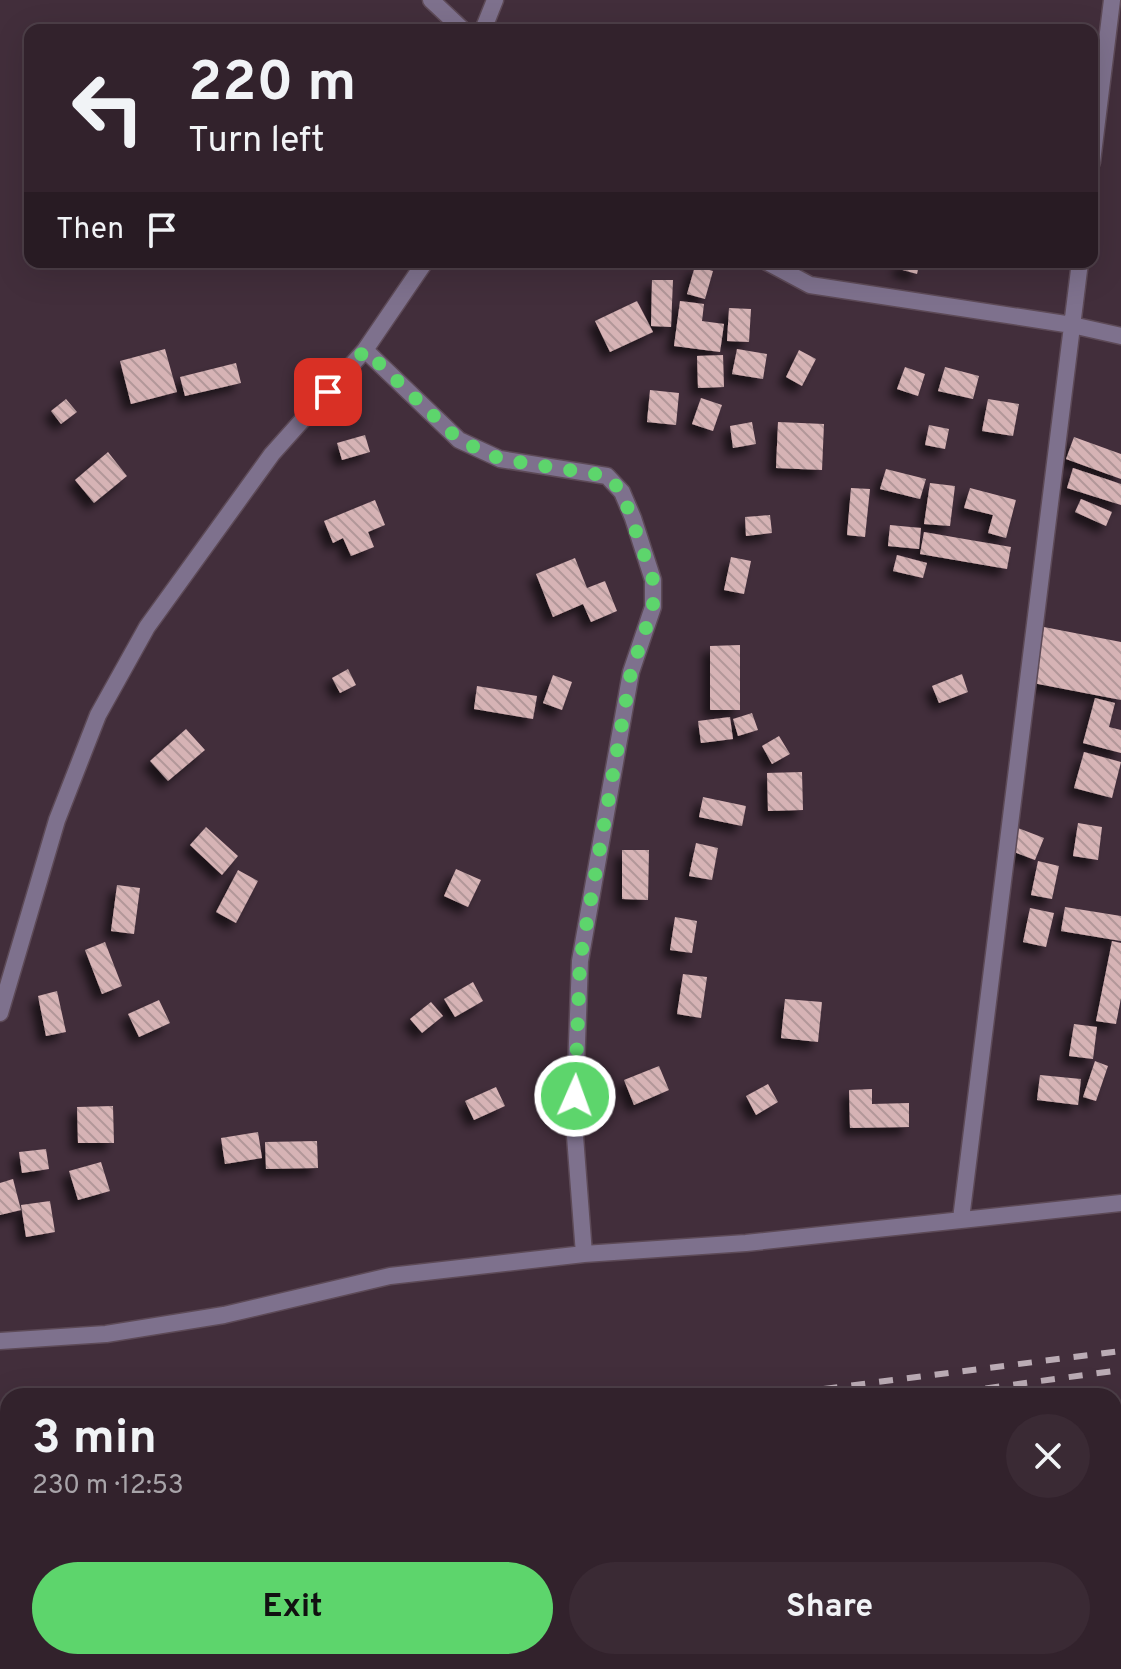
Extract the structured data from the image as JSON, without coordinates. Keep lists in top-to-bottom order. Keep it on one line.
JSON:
{"page":{"turn":["220 m","Turn left"],"then":"Then","heading":["3 min","230 m · 12:53"],"buttons":["Exit","Share"]}}
